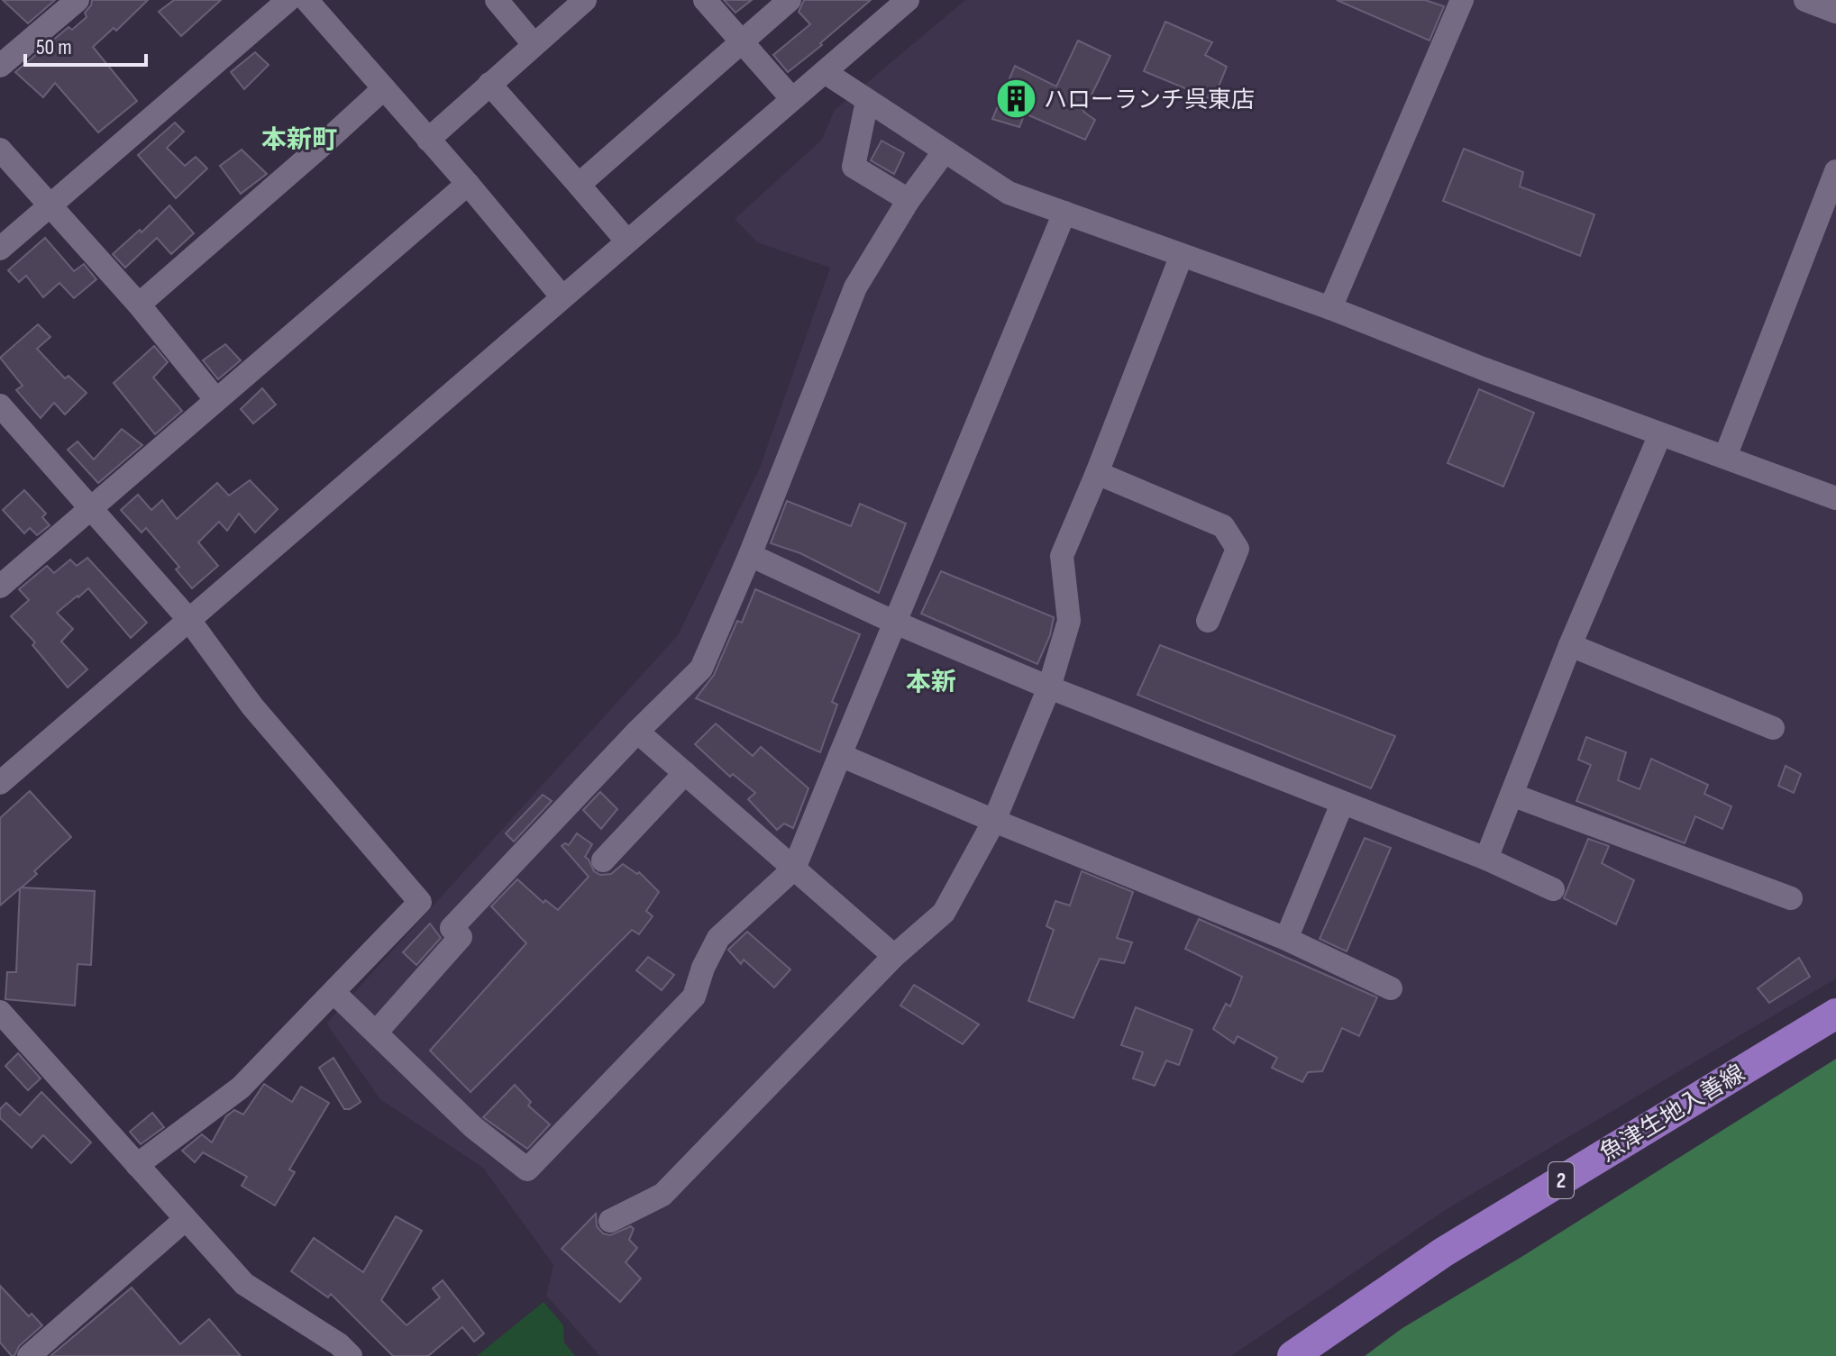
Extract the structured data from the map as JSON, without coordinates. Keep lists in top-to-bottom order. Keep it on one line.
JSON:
{"streets":{"main road":["魚津生地入善線","2"]},"districts":["本新町","本新"],"places":{"building":["ハローランチ呉東店"]},"scale_bar":"50 m"}
